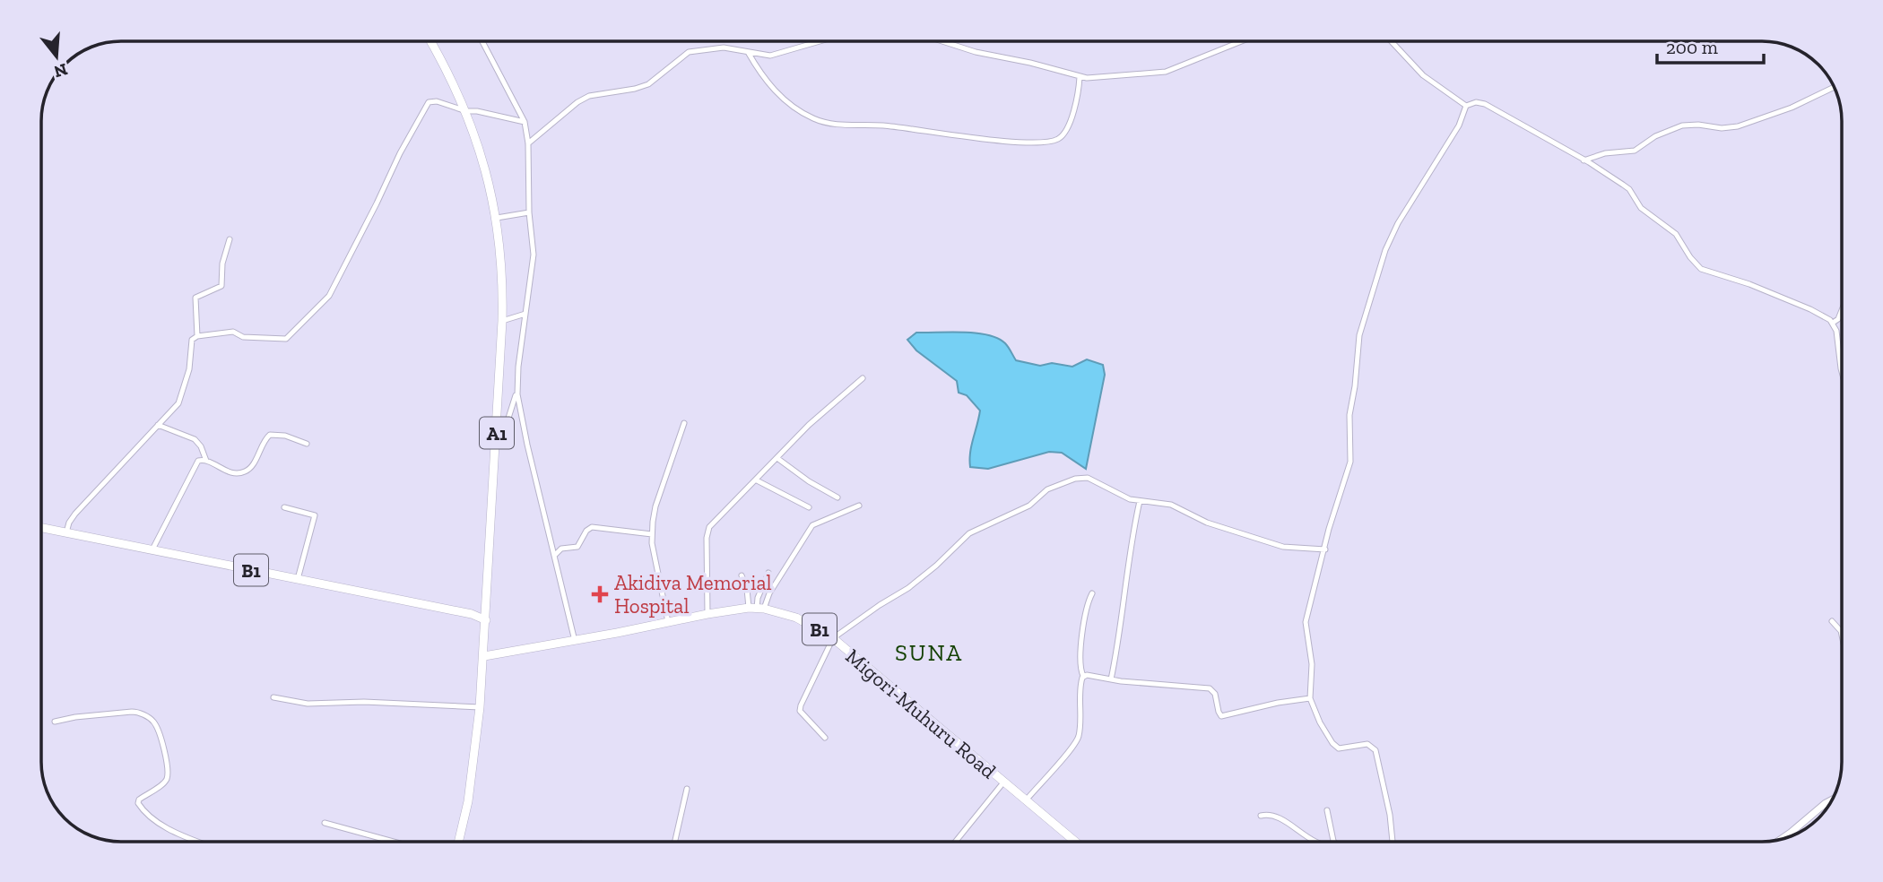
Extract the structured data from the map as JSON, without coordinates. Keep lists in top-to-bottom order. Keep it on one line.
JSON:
{"streets":{"highway":["A1","B1","Migori-Muhuru Road"]},"crossings":[["A1","B1"],["A1","Migori-Muhuru Road"]],"districts":["SUNA"],"places":{"health":["Akidiva Memorial Hospital"]},"scale_bar":"200 m","north":"bottom"}
